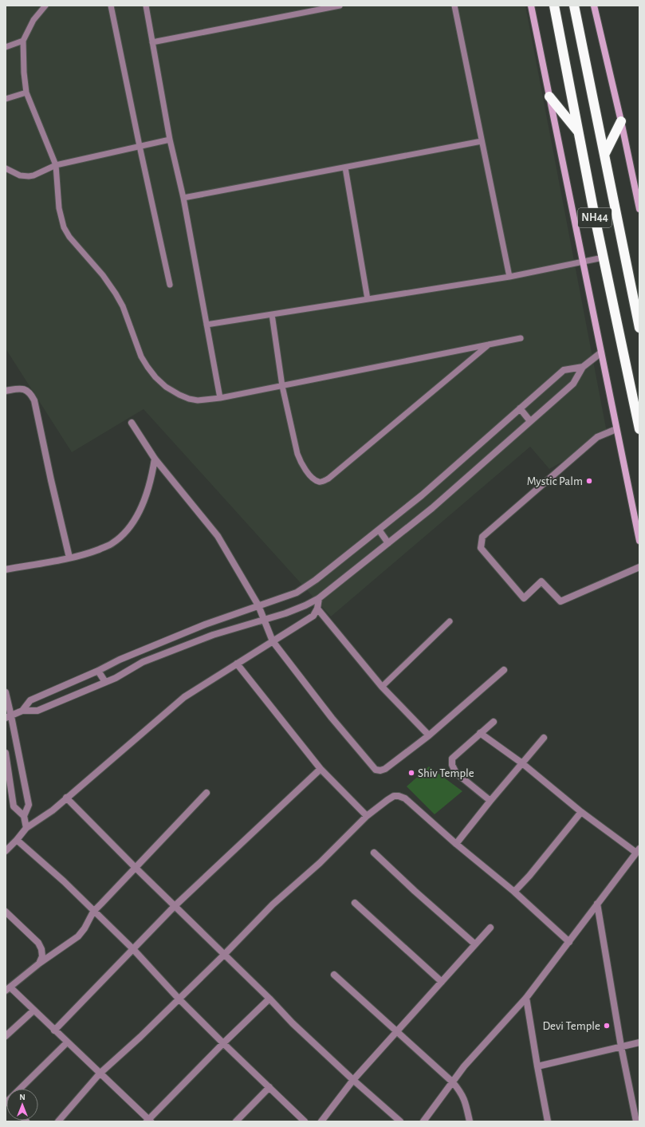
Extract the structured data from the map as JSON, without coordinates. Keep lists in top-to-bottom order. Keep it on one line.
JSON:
{"streets":{"highway":["NH44"]},"places":["Mystic Palm","Shiv Temple","Devi Temple"],"north":"top"}
